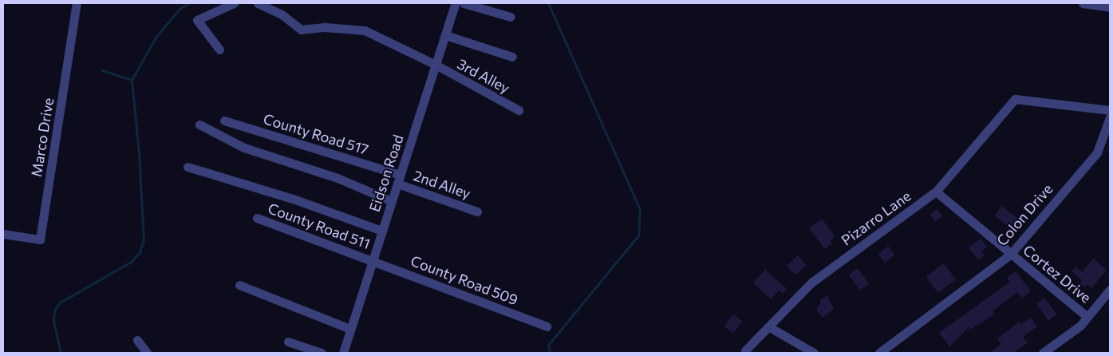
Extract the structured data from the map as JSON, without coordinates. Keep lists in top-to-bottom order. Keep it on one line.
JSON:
{"streets":{"street":["3rd Alley","County Road 517","Marco Drive","Eidson Road","2nd Alley","Colon Drive","Pizarro Lane","County Road 511","Cortez Drive","County Road 509"]},"crossings":[["3rd Alley","Eidson Road"],["County Road 517","Eidson Road"],["Eidson Road","2nd Alley"],["Eidson Road","County Road 511"],["Eidson Road","County Road 509"],["Colon Drive","Cortez Drive"],["Pizarro Lane","Cortez Drive"],["County Road 511","County Road 509"]]}
